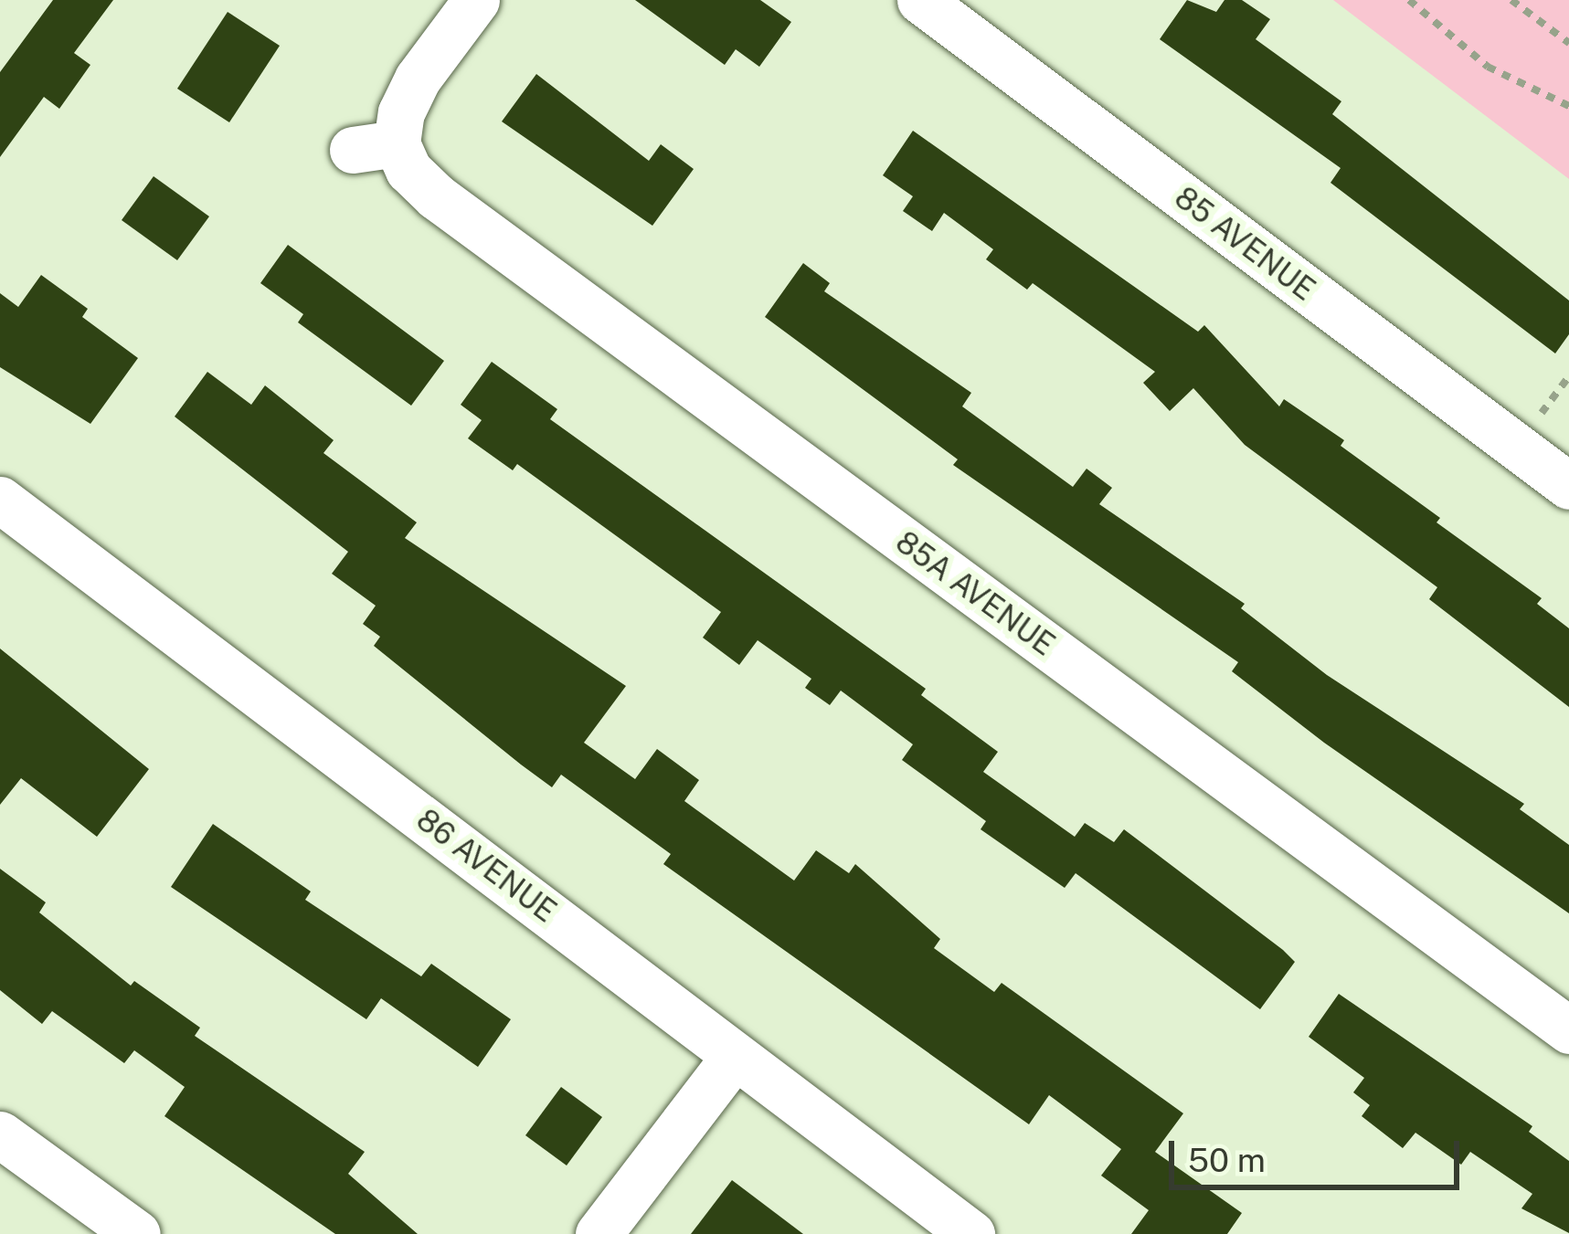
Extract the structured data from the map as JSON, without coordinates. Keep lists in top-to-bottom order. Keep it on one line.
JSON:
{"streets":{"street":["85 AVENUE","85A AVENUE","86 AVENUE"]},"scale_bar":"50 m"}
